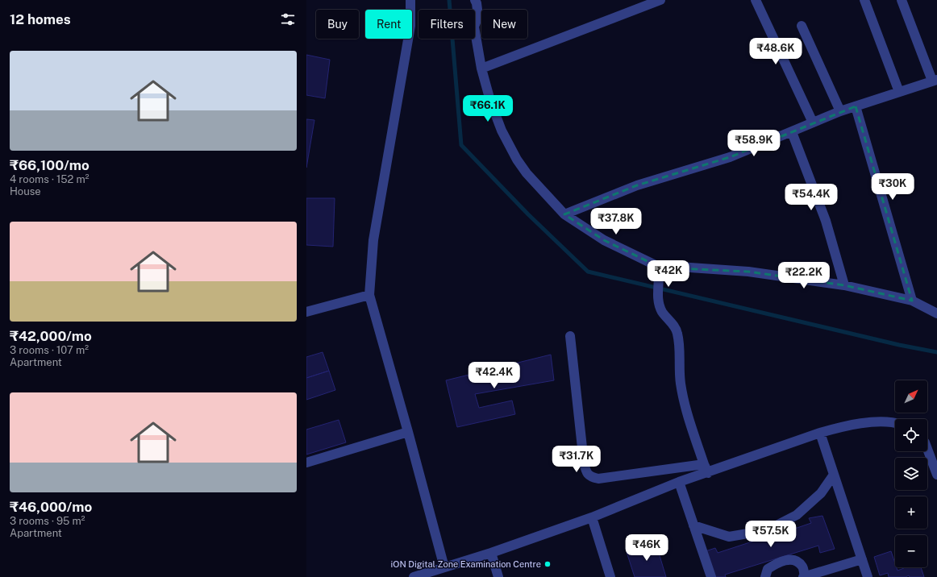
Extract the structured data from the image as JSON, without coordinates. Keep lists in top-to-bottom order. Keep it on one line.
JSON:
{"places":["iON Digital Zone Examination Centre"],"north":"top right","page":{"heading":"12 homes","chip":["Buy","Rent","Filters","New"],"price":["₹48.6K","₹66.1K","₹58.9K","₹30K","₹54.4K","₹37.8K","₹42K","₹22.2K","₹42.4K","₹31.7K","₹57.5K","₹46K"],"list":[{"name":"₹66,100/mo","note":"4 rooms · 152 m² · House"},{"name":"₹42,000/mo","note":"3 rooms · 107 m² · Apartment"},{"name":"₹46,000/mo","note":"3 rooms · 95 m² · Apartment"}],"map_buttons":["+","−"]}}
